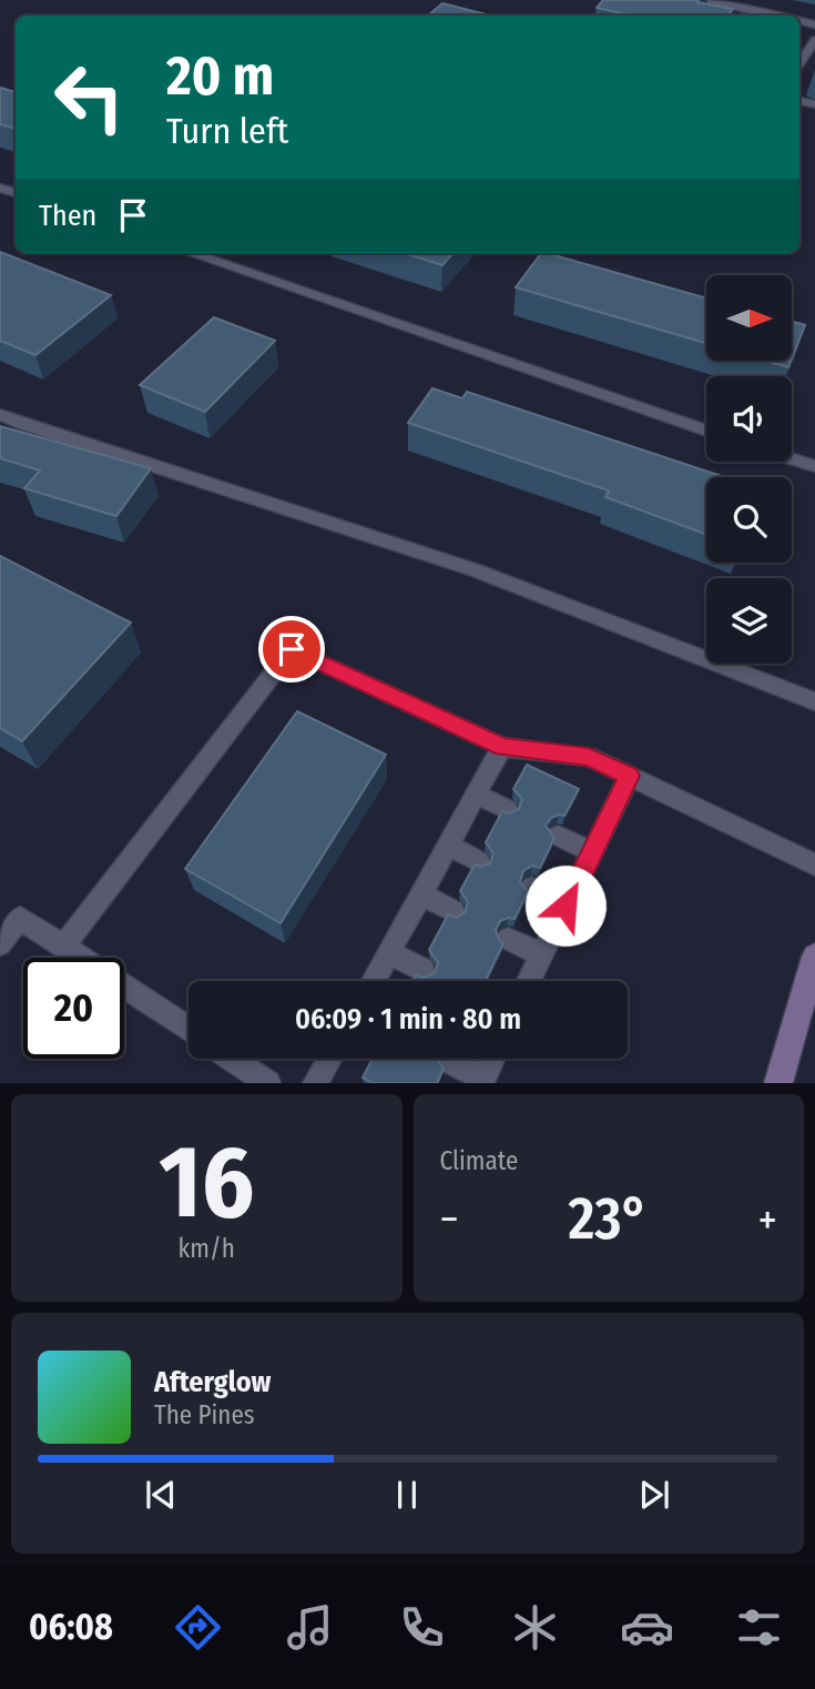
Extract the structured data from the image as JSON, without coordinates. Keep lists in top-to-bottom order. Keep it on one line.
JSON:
{"north":"right","page":{"turn":["20 m","Turn left"],"then":"Then","limit":"20","trip":"06:09 · 1 min · 80 m","tile":[["16","km/h"],"Climate"],"heat":["−","23°","+"],"song":["Afterglow","The Pines"],"tabs":"06:08"}}
